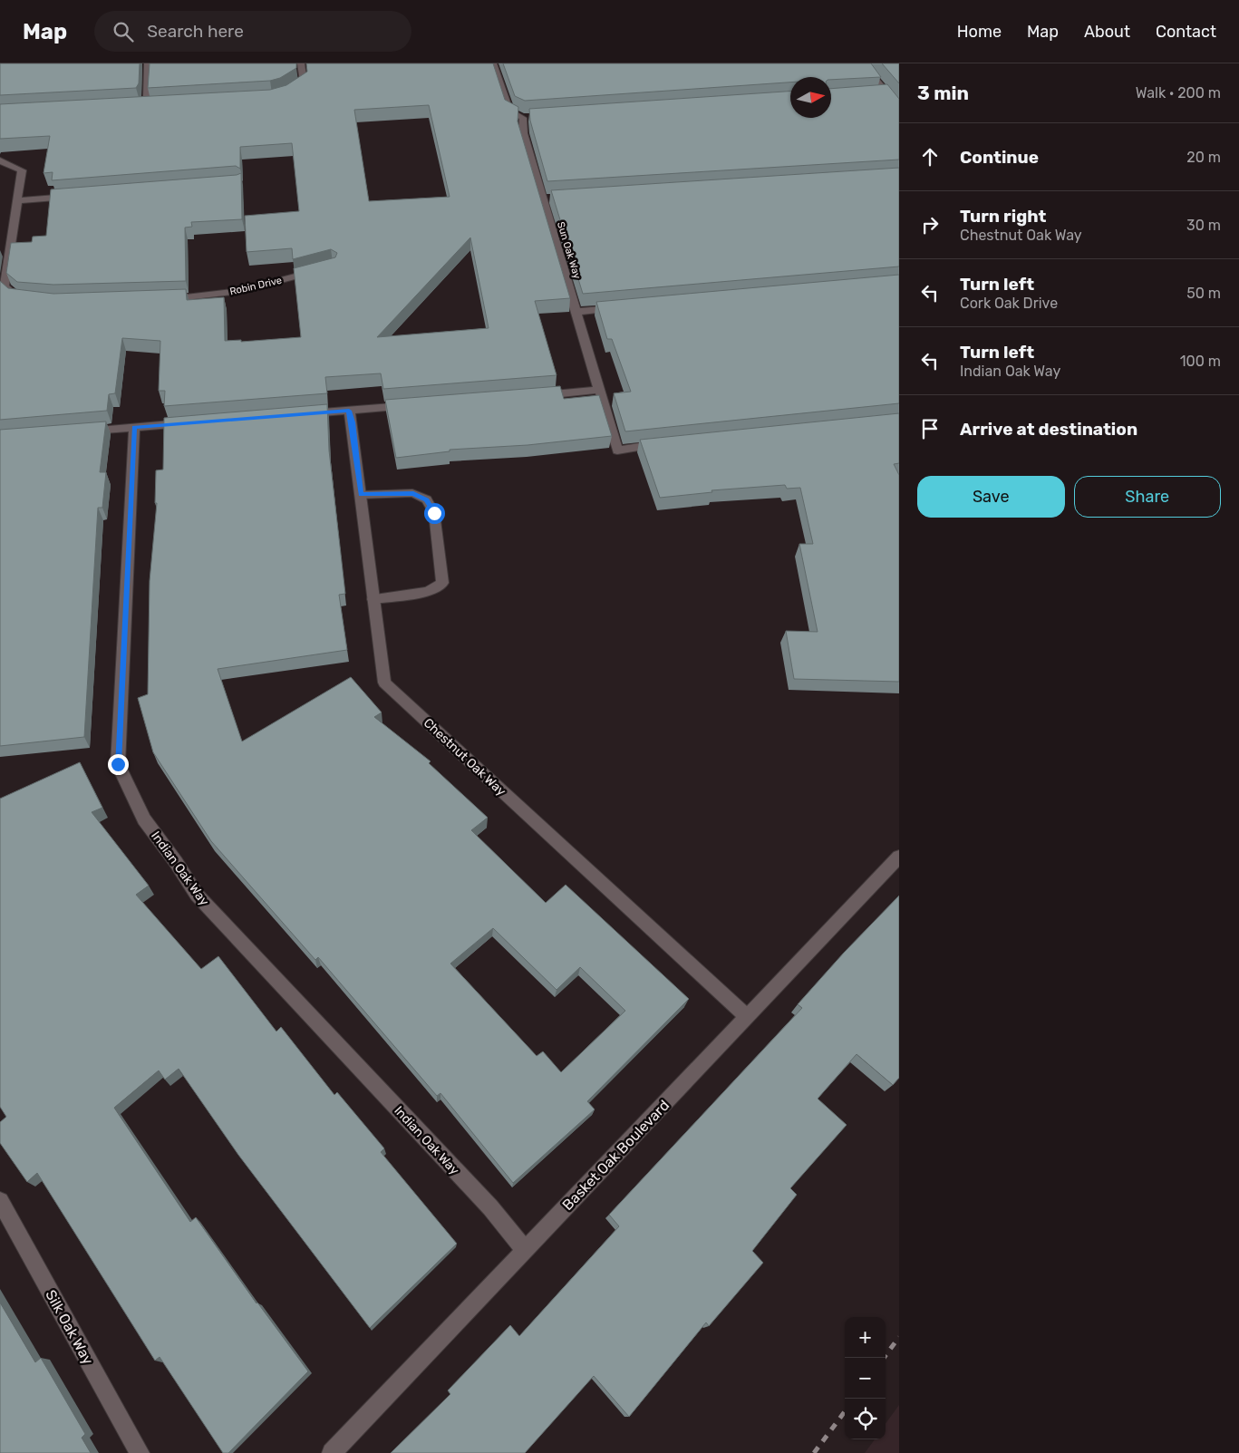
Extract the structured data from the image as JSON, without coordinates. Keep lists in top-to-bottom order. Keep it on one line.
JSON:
{"streets":{"street":["Sun Oak Way","Robin Drive","Chestnut Oak Way","Indian Oak Way","Basket Oak Boulevard","Silk Oak Way"]},"crossings":[["Chestnut Oak Way","Basket Oak Boulevard"],["Indian Oak Way","Basket Oak Boulevard"]],"north":"right","page":{"header":"Map","search":"Search here","nav":["Home","Map","About","Contact"],"heading":["3 min","Walk · 200 m"],"list":[["Continue","20 m"],["Turn right","Chestnut Oak Way","30 m"],["Turn left","Cork Oak Drive","50 m"],["Turn left","Indian Oak Way","100 m"],"Arrive at destination"],"buttons":["Save","Share"],"map_buttons":["+","−"]}}
